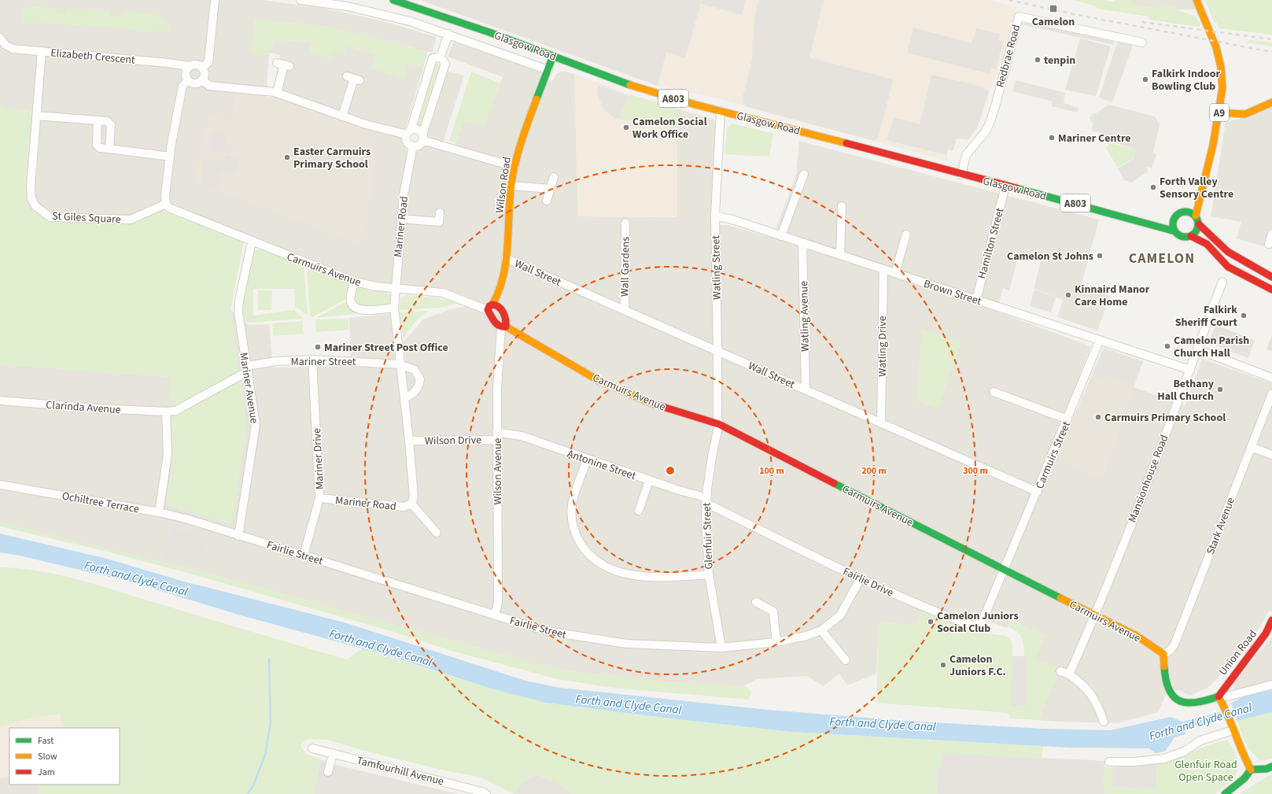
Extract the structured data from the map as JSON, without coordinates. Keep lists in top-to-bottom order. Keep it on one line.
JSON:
{"streets":{"main road":["Glasgow Road","A803","A9","Wilson Road","Carmuirs Avenue","Union Road"],"street":["Elizabeth Crescent","Redbrae Road","St Giles Square","Mariner Road","Hamilton Street","Wall Gardens","Watling Street","Wall Street","Brown Street","Watling Avenue","Watling Drive","Mariner Street","Mariner Avenue","Clarinda Avenue","Wilson Drive","Carmuirs Street","Mariner Drive","Antonine Street","Wilson Avenue","Mansionhouse Road","Ochiltree Terrace","Stark Avenue","Glenfuir Street","Fairlie Street","Fairlie Drive","Tamfourhill Avenue"]},"crossings":[["Glasgow Road","Redbrae Road"],["Glasgow Road","A9"],["Glasgow Road","Wilson Road"],["Glasgow Road","Hamilton Street"],["Glasgow Road","Watling Street"],["Elizabeth Crescent","St Giles Square"],["Wilson Road","Carmuirs Avenue"],["Wilson Road","Wall Street"],["St Giles Square","Carmuirs Avenue"],["Mariner Road","Carmuirs Avenue"],["Mariner Road","Mariner Street"],["Mariner Road","Wilson Drive"],["Mariner Road","Mariner Drive"],["Hamilton Street","Brown Street"],["Wall Gardens","Wall Street"],["Watling Street","Carmuirs Avenue"],["Watling Street","Wall Street"],["Watling Street","Brown Street"],["Watling Street","Glenfuir Street"],["Carmuirs Avenue","Mariner Avenue"],["Carmuirs Avenue","Carmuirs Street"],["Carmuirs Avenue","Wilson Avenue"],["Carmuirs Avenue","Mansionhouse Road"],["Carmuirs Avenue","Stark Avenue"],["Carmuirs Avenue","Glenfuir Street"],["Carmuirs Avenue","Fairlie Drive"],["Wall Street","Watling Avenue"],["Wall Street","Watling Drive"],["Wall Street","Carmuirs Street"],["Brown Street","Watling Avenue"],["Brown Street","Watling Drive"],["Brown Street","Carmuirs Street"],["Brown Street","Mansionhouse Road"],["Mariner Street","Mariner Avenue"],["Mariner Street","Clarinda Avenue"],["Mariner Street","Mariner Drive"],["Mariner Avenue","Fairlie Street"],["Wilson Drive","Antonine Street"],["Wilson Drive","Wilson Avenue"],["Carmuirs Street","Fairlie Drive"],["Mariner Drive","Fairlie Street"],["Antonine Street","Wilson Avenue"],["Antonine Street","Glenfuir Street"],["Antonine Street","Fairlie Drive"],["Wilson Avenue","Fairlie Street"],["Ochiltree Terrace","Fairlie Street"],["Glenfuir Street","Fairlie Street"],["Glenfuir Street","Fairlie Drive"],["Fairlie Street","Fairlie Drive"]],"districts":["CAMELON"],"water":["Forth and Clyde Canal"],"parks":["Glenfuir Road Open Space"],"places":{"transit":["Camelon"],"other":["tenpin","Falkirk Indoor Bowling Club","Camelon Social Work Office","Mariner Centre","Easter Carmuirs Primary School","Forth Valley Sensory Centre","Camelon St Johns","Kinnaird Manor Care Home","Falkirk Sheriff Court","Camelon Parish Church Hall","Mariner Street Post Office","Bethany Hall Church","Carmuirs Primary School","Camelon Juniors Social Club","Camelon Juniors F.C."]},"legend":["Fast","Slow","Jam"],"rings":["100 m","200 m","300 m"]}
